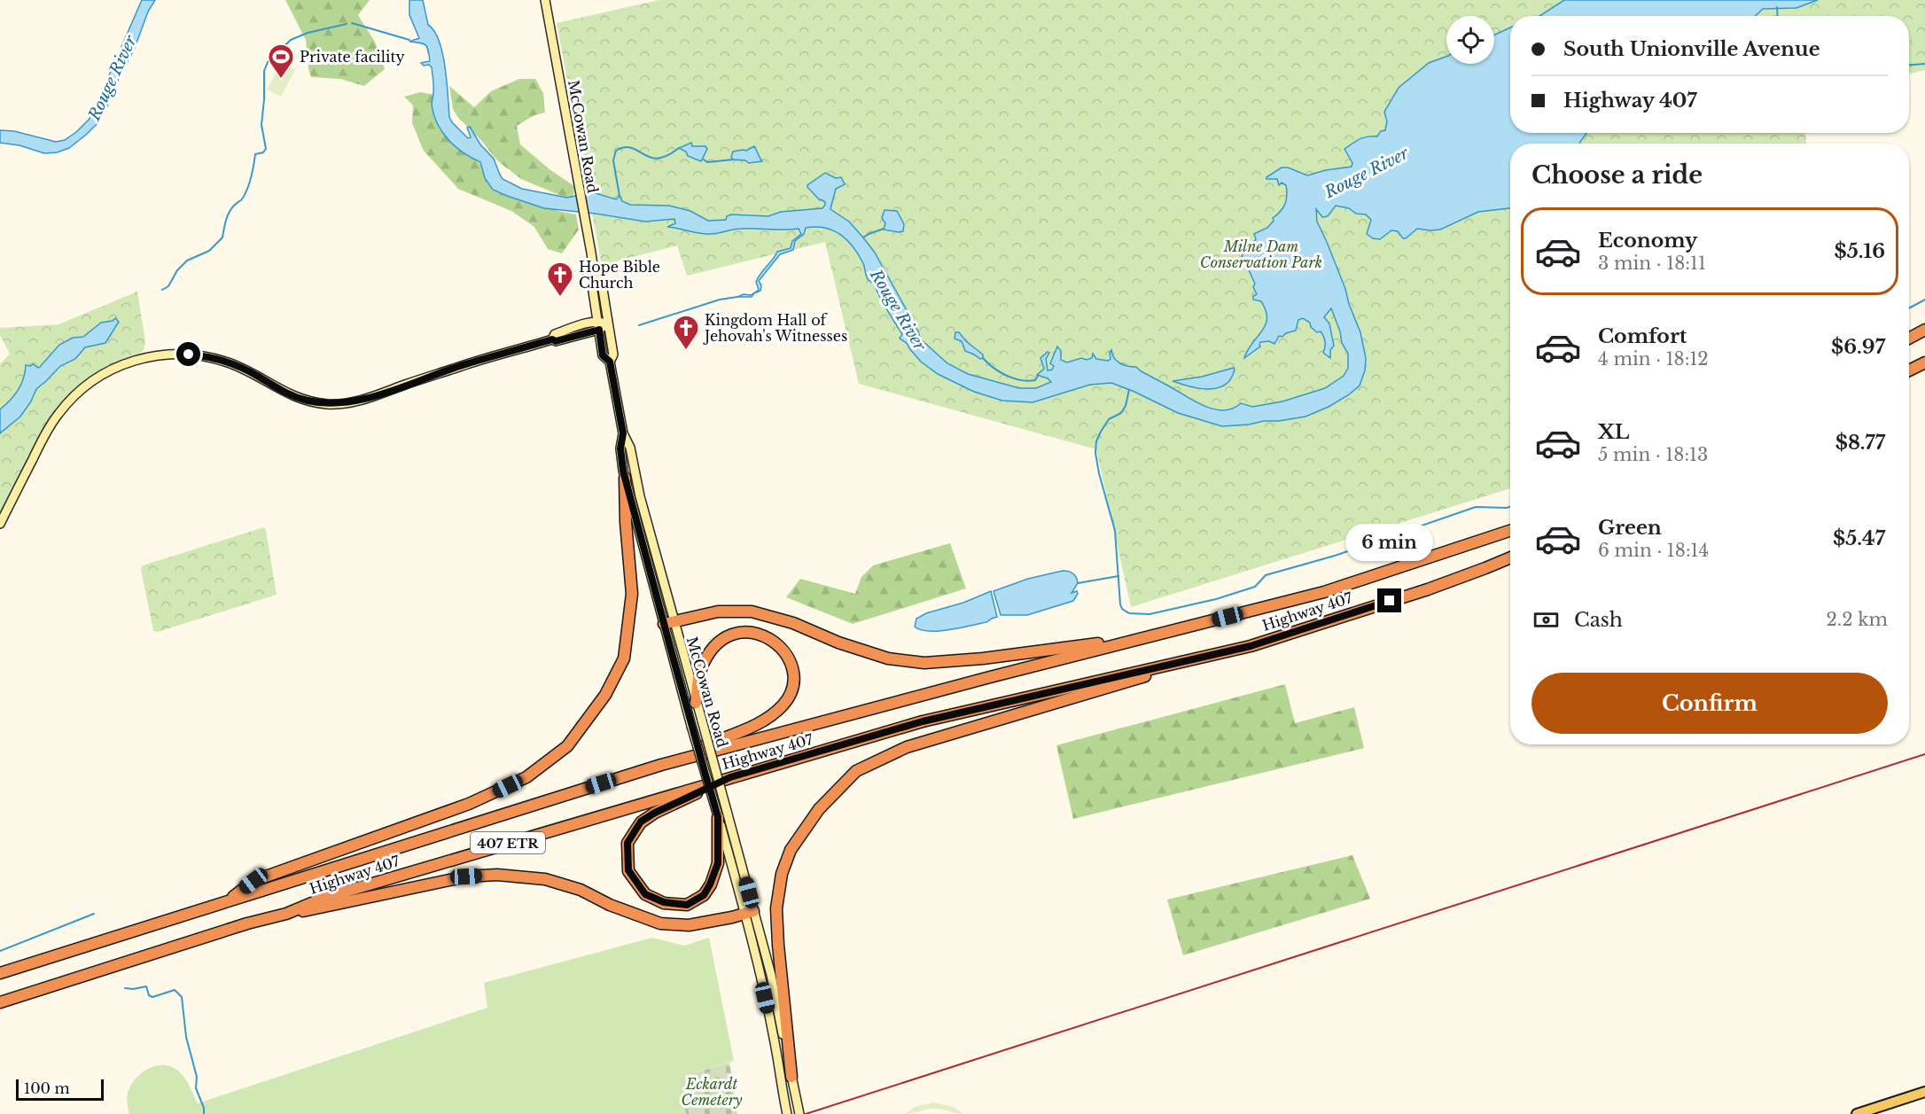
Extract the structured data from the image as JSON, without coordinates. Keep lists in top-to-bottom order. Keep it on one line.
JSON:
{"streets":{"highway":["Highway 407","407 ETR"],"main road":["McCowan Road"]},"water":["Rouge River"],"parks":["Milne Dam Conservation Park","Eckardt Cemetery"],"places":{"sports":["Private facility"],"church":["Hope Bible Church","Kingdom Hall of Jehovah's Witnesses"]},"scale_bar":"100 m","page":{"banner":["South Unionville Avenue","Highway 407"],"heading":"Choose a ride","list":[{"name":"Economy","note":"3 min · 18:11","value":"$5.16"},{"name":"Comfort","note":"4 min · 18:12","value":"$6.97"},{"name":"XL","note":"5 min · 18:13","value":"$8.77"},{"name":"Green","note":"6 min · 18:14","value":"$5.47"}],"bubble":"6 min","pay":["Cash","2.2 km"],"buttons":"Confirm","scale":"100 m"}}
